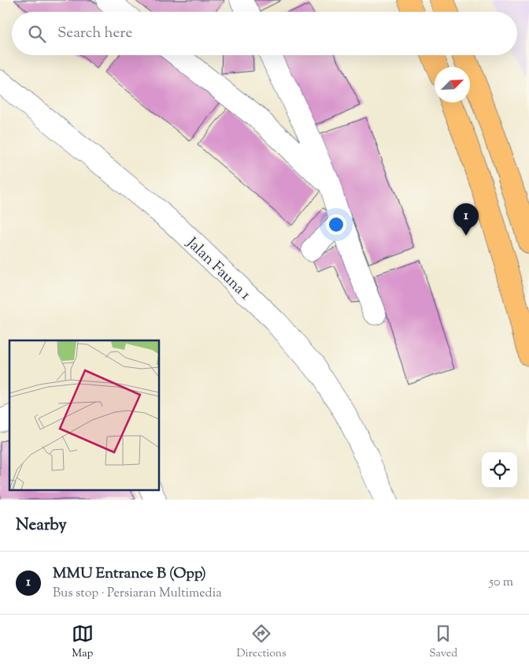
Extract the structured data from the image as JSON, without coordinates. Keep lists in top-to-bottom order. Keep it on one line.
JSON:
{"streets":{"street":["Jalan Fauna 1"]},"north":"top right","page":{"search":"Search here","pins":"1","heading":"Nearby","list":[{"mark":"1","name":"MMU Entrance B (Opp)","note":"Bus stop · Persiaran Multimedia","value":"50 m"}],"nav":["Map","Directions","Saved"]}}
